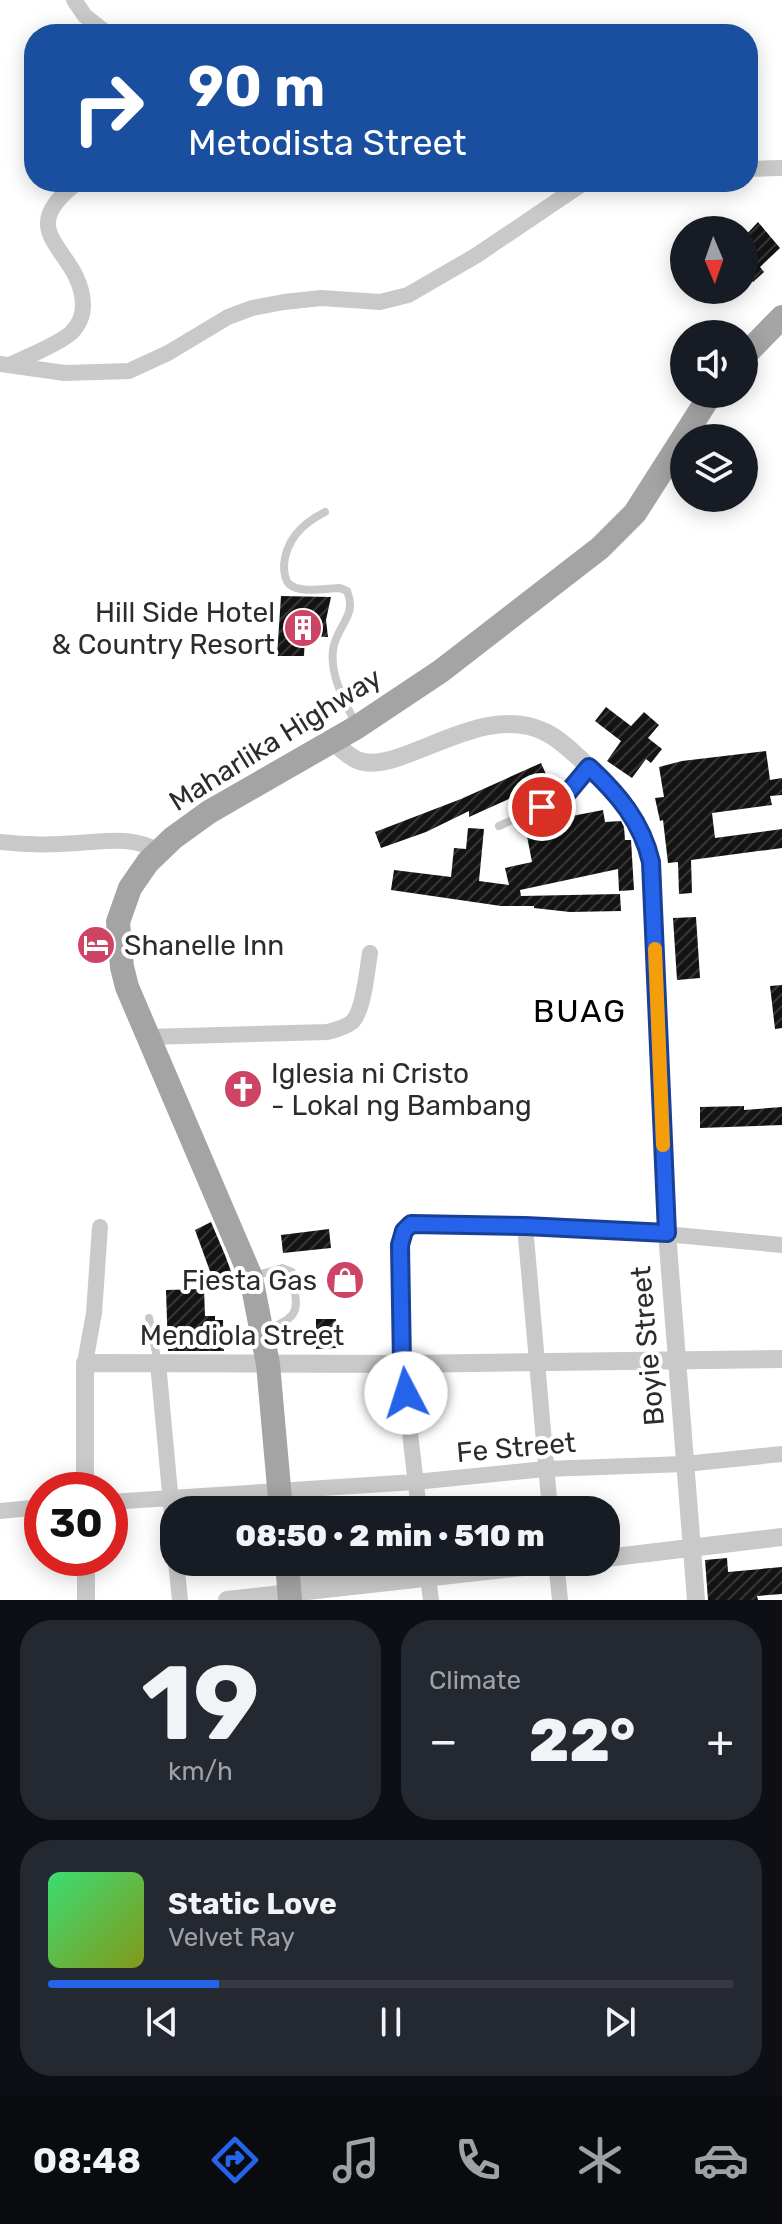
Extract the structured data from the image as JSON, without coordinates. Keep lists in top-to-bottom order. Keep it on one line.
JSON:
{"streets":{"main road":["Maharlika Highway"],"street":["Mendiola Street","Boyie Street","Fe Street"]},"crossings":[["Maharlika Highway","Mendiola Street"],["Maharlika Highway","Boyie Street"],["Mendiola Street","Boyie Street"],["Boyie Street","Fe Street"]],"districts":["BUAG"],"places":{"building":["Hill Side Hotel & Country Resort"],"hotel":["Shanelle Inn"],"church":["Iglesia ni Cristo - Lokal ng Bambang"],"shop":["Fiesta Gas"]},"north":"bottom","page":{"turn":["90 m","Metodista Street"],"limit":"30","trip":"08:50 · 2 min · 510 m","tile":[["19","km/h"],"Climate"],"heat":["−","22°","+"],"song":["Static Love","Velvet Ray"],"tabs":"08:48"}}
